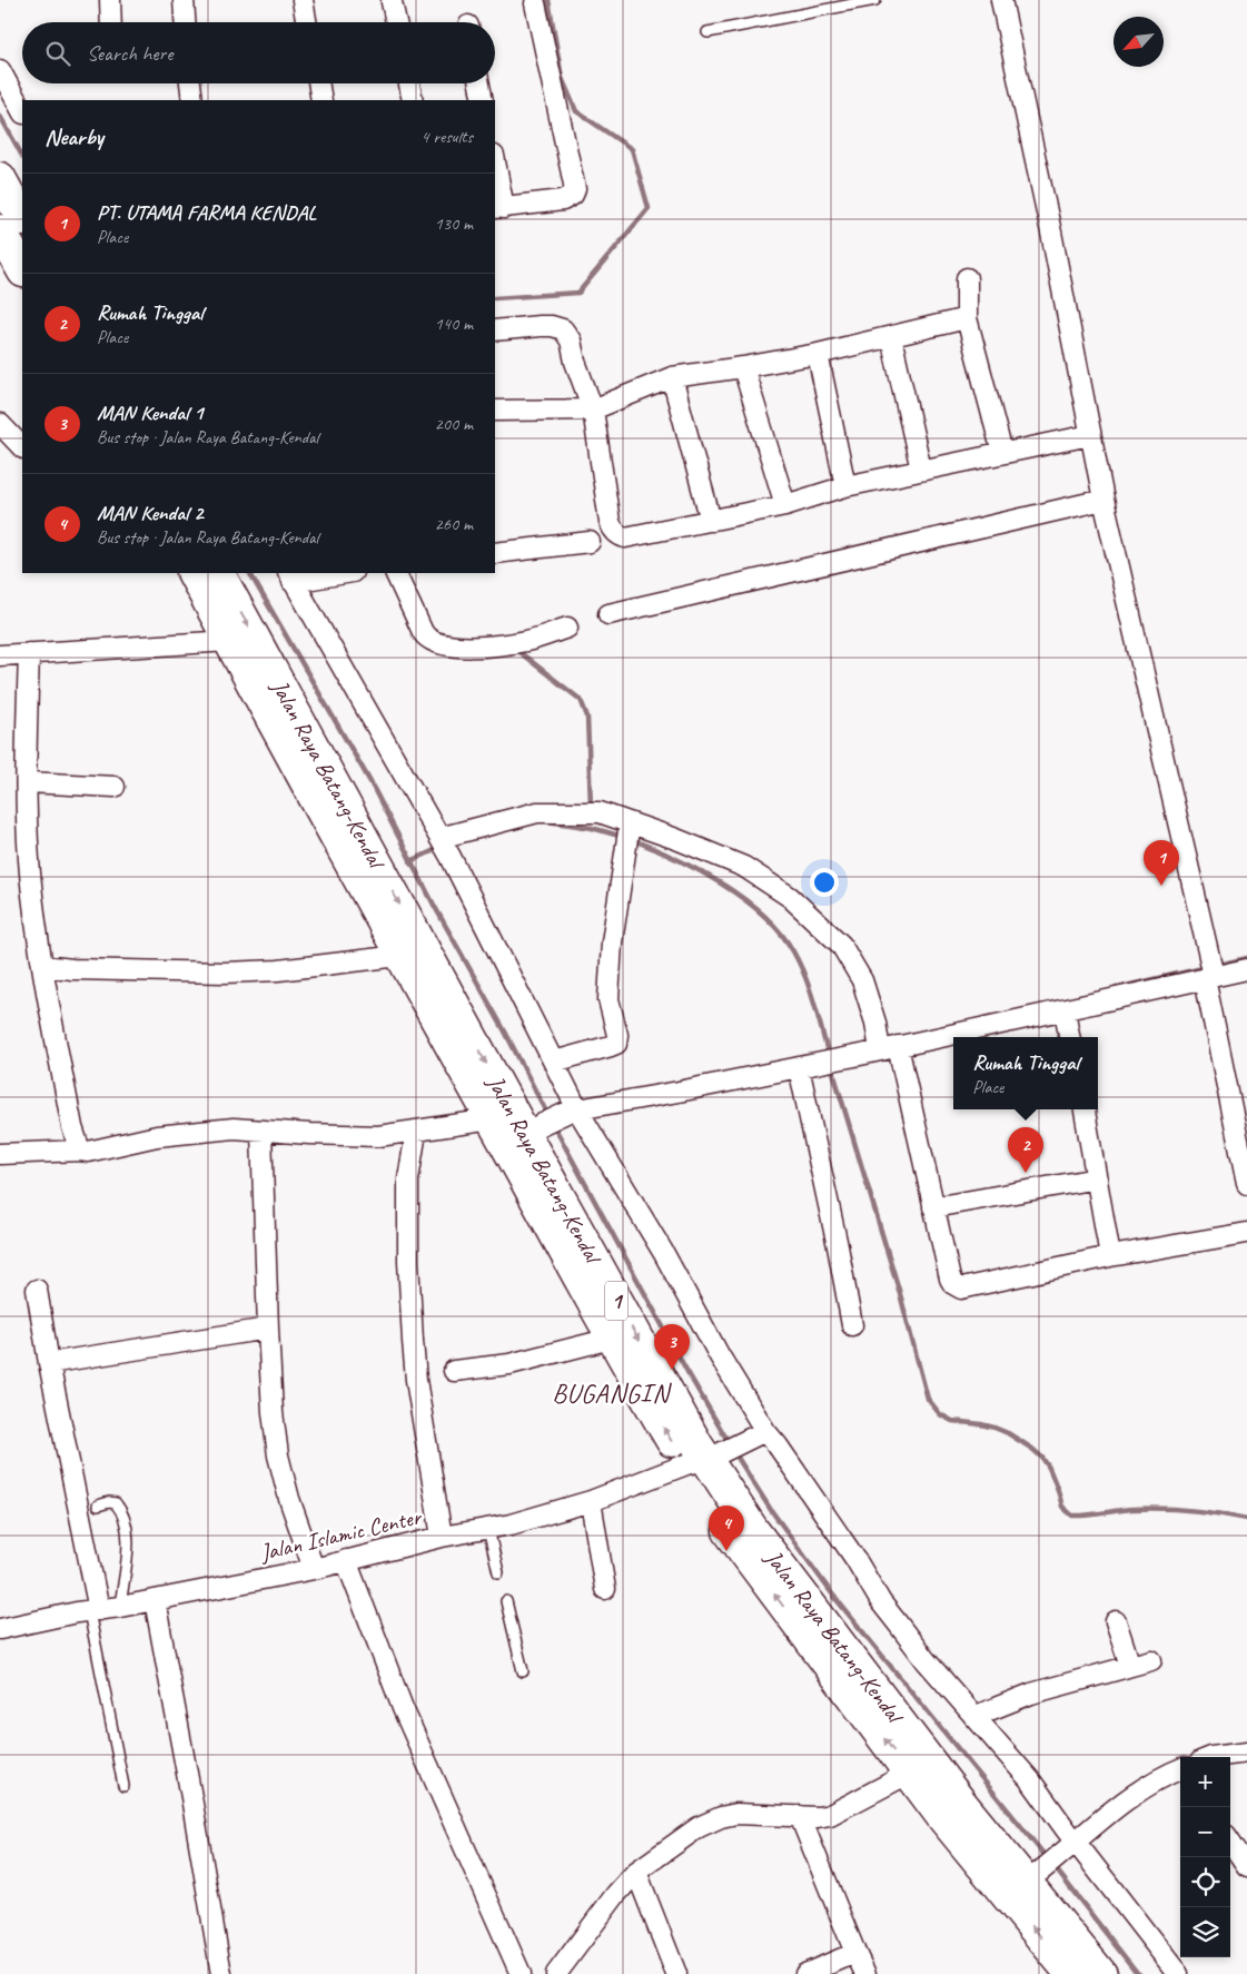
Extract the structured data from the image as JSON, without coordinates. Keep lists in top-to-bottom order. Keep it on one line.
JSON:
{"streets":{"highway":["Jalan Raya Batang-Kendal","1"],"street":["Jalan Islamic Center"]},"crossings":[["Jalan Raya Batang-Kendal","Jalan Islamic Center"]],"districts":["BUGANGIN"],"north":"bottom left","page":{"search":"Search here","heading":["Nearby","4 results"],"list":[{"mark":"1","name":"PT. UTAMA FARMA KENDAL","note":"Place","value":"130 m"},{"mark":"2","name":"Rumah Tinggal","note":"Place","value":"140 m"},{"mark":"3","name":"MAN Kendal 1","note":"Bus stop · Jalan Raya Batang-Kendal","value":"200 m"},{"mark":"4","name":"MAN Kendal 2","note":"Bus stop · Jalan Raya Batang-Kendal","value":"260 m"}],"pins":["1","2","3","4"],"popup":["Rumah Tinggal","Place"],"map_buttons":["+","−"]}}
